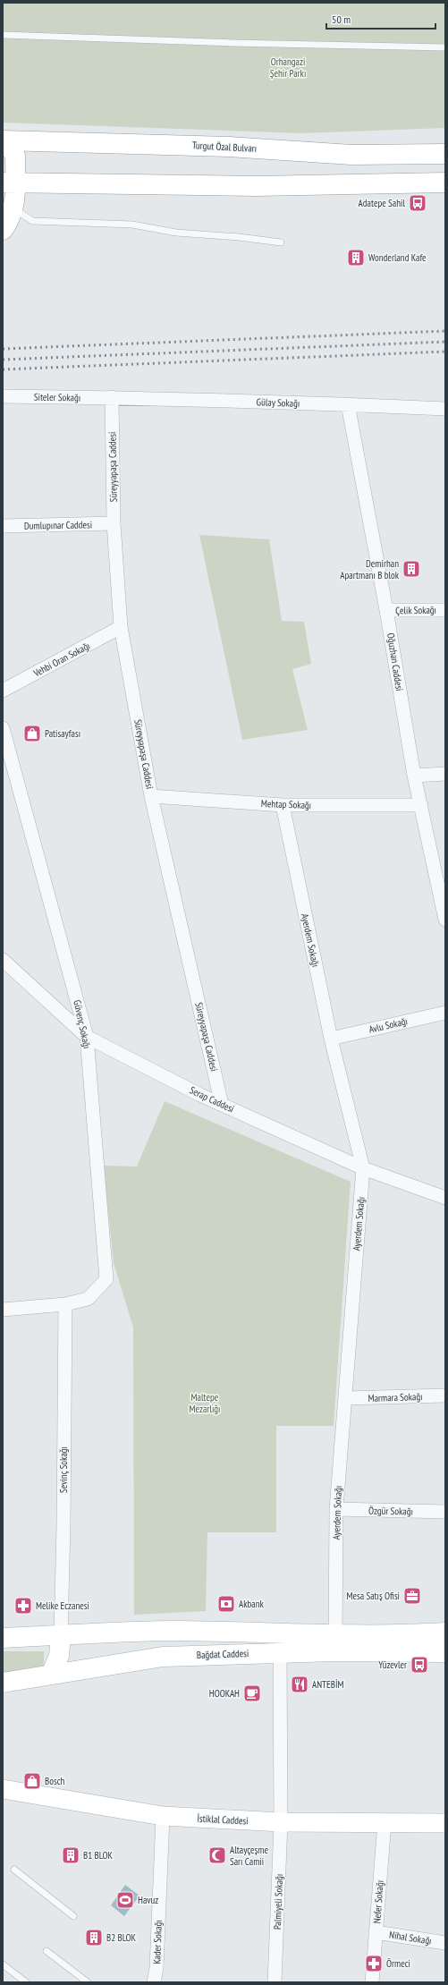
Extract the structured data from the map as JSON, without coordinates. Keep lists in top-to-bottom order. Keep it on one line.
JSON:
{"streets":{"main road":["Turgut Özal Bulvarı","Bağdat Caddesi"],"street":["Siteler Sokağı","Gülay Sokağı","Süreyyapaşa Caddesi","Dumlupınar Caddesi","Çelik Sokağı","Vehbi Oran Sokağı","Oğuzhan Caddesi","Mehtap Sokağı","Ayerdem Sokağı","Güvenç Sokağı","Avlu Sokağı","Serap Caddesi","Marmara Sokağı","Sevinç Sokağı","Özgür Sokağı","İstiklal Caddesi","Palmiyeli Sokağı","Nefer Sokağı","Nihal Sokağı","Kader Sokağı"]},"crossings":[["Siteler Sokağı","Gülay Sokağı"],["Siteler Sokağı","Süreyyapaşa Caddesi"],["Gülay Sokağı","Süreyyapaşa Caddesi"],["Gülay Sokağı","Oğuzhan Caddesi"],["Süreyyapaşa Caddesi","Dumlupınar Caddesi"],["Süreyyapaşa Caddesi","Vehbi Oran Sokağı"],["Süreyyapaşa Caddesi","Mehtap Sokağı"],["Süreyyapaşa Caddesi","Serap Caddesi"],["Çelik Sokağı","Oğuzhan Caddesi"],["Oğuzhan Caddesi","Mehtap Sokağı"],["Mehtap Sokağı","Ayerdem Sokağı"],["Ayerdem Sokağı","Avlu Sokağı"],["Ayerdem Sokağı","Serap Caddesi"],["Ayerdem Sokağı","Marmara Sokağı"],["Ayerdem Sokağı","Özgür Sokağı"],["Ayerdem Sokağı","Bağdat Caddesi"],["Güvenç Sokağı","Serap Caddesi"],["Güvenç Sokağı","Sevinç Sokağı"],["Sevinç Sokağı","Bağdat Caddesi"],["Bağdat Caddesi","Palmiyeli Sokağı"],["İstiklal Caddesi","Palmiyeli Sokağı"],["İstiklal Caddesi","Nefer Sokağı"],["İstiklal Caddesi","Kader Sokağı"],["Nefer Sokağı","Nihal Sokağı"]],"parks":["Orhangazi Şehir Parkı","Maltepe Mezarlığı"],"places":{"bus stop":["Adatepe Sahil","Yüzevler"],"building":["Wonderland Kafe","Demirhan Apartmanı B blok","B1 BLOK","B2 BLOK"],"shop":["Patisayfası","Bosch"],"office":["Mesa Satış Ofisi"],"bank":["Akbank"],"pharmacy":["Melike Eczanesi","Örmeci"],"restaurant":["ANTEBİM"],"cafe":["HOOKAH"],"mosque":["Altayçeşme Sarı Camii"],"sports":["Havuz"]},"scale_bar":"50 m"}
